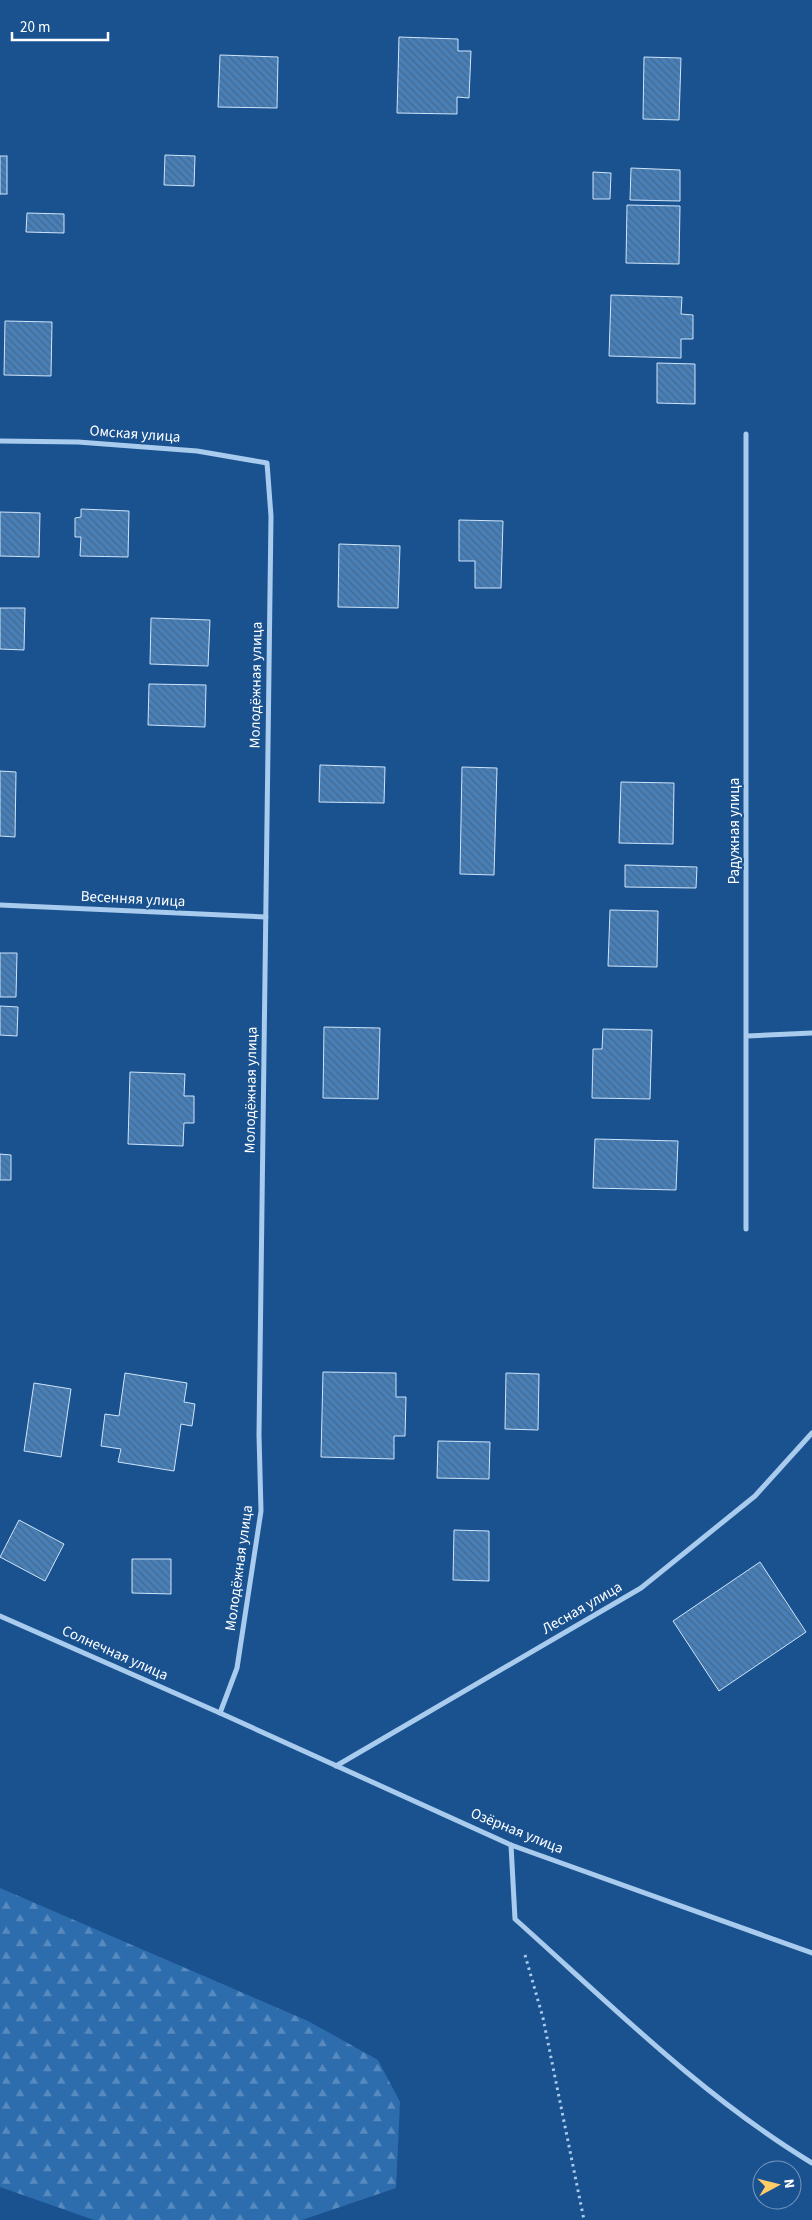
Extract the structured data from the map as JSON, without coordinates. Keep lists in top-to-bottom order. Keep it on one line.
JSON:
{"streets":{"street":["Омская улица","Молодёжная улица","Радужная улица","Весенняя улица","Лесная улица","Солнечная улица","Озёрная улица"]},"crossings":[["Омская улица","Молодёжная улица"],["Молодёжная улица","Весенняя улица"],["Молодёжная улица","Солнечная улица"],["Молодёжная улица","Озёрная улица"],["Лесная улица","Озёрная улица"],["Солнечная улица","Озёрная улица"]],"scale_bar":"20 m","north":"right"}
